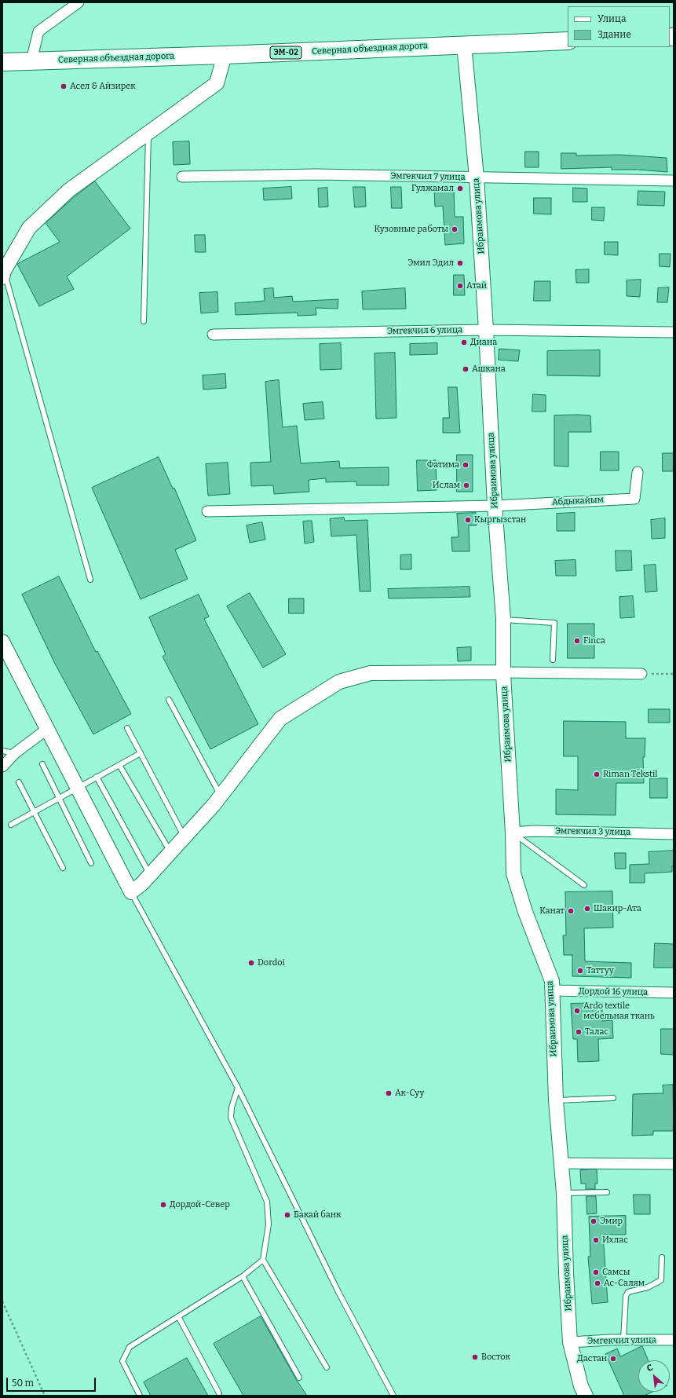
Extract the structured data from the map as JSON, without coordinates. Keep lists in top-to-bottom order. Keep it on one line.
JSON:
{"streets":{"highway":["Северная объездная дорога","ЭМ-02"],"main road":["Ибраимова улица"],"street":["Эмгекчил 7 улица","Эмгекчил 6 улица","Абдыкайым","Эмгекчил 3 улица","Дордой 16 улица","Эмгекчил улица"]},"crossings":[["Северная объездная дорога","Ибраимова улица"],["Эмгекчил 7 улица","Ибраимова улица"],["Ибраимова улица","Эмгекчил 6 улица"],["Ибраимова улица","Абдыкайым"],["Ибраимова улица","Эмгекчил 3 улица"],["Ибраимова улица","Дордой 16 улица"],["Ибраимова улица","Эмгекчил улица"]],"places":["Асел & Айзирек","Гулжамал","Кузовные работы","Эмил Эдил","Атай","Диана","Ашкана","Фатима","Ислам","Кыргызстан","Finca","Riman Tekstil","Шакир-Ата","Канат","Dordoi","Таттуу","Ardo textile мебельная ткань","Талас","Ак-Суу","Дордой-Север","Бакай банк","Эмир","Ихлас","Самсы","Ас-Салям","Восток","Дастан"],"legend":["Улица","Здание"],"scale_bar":"50 m","north":"top left"}
